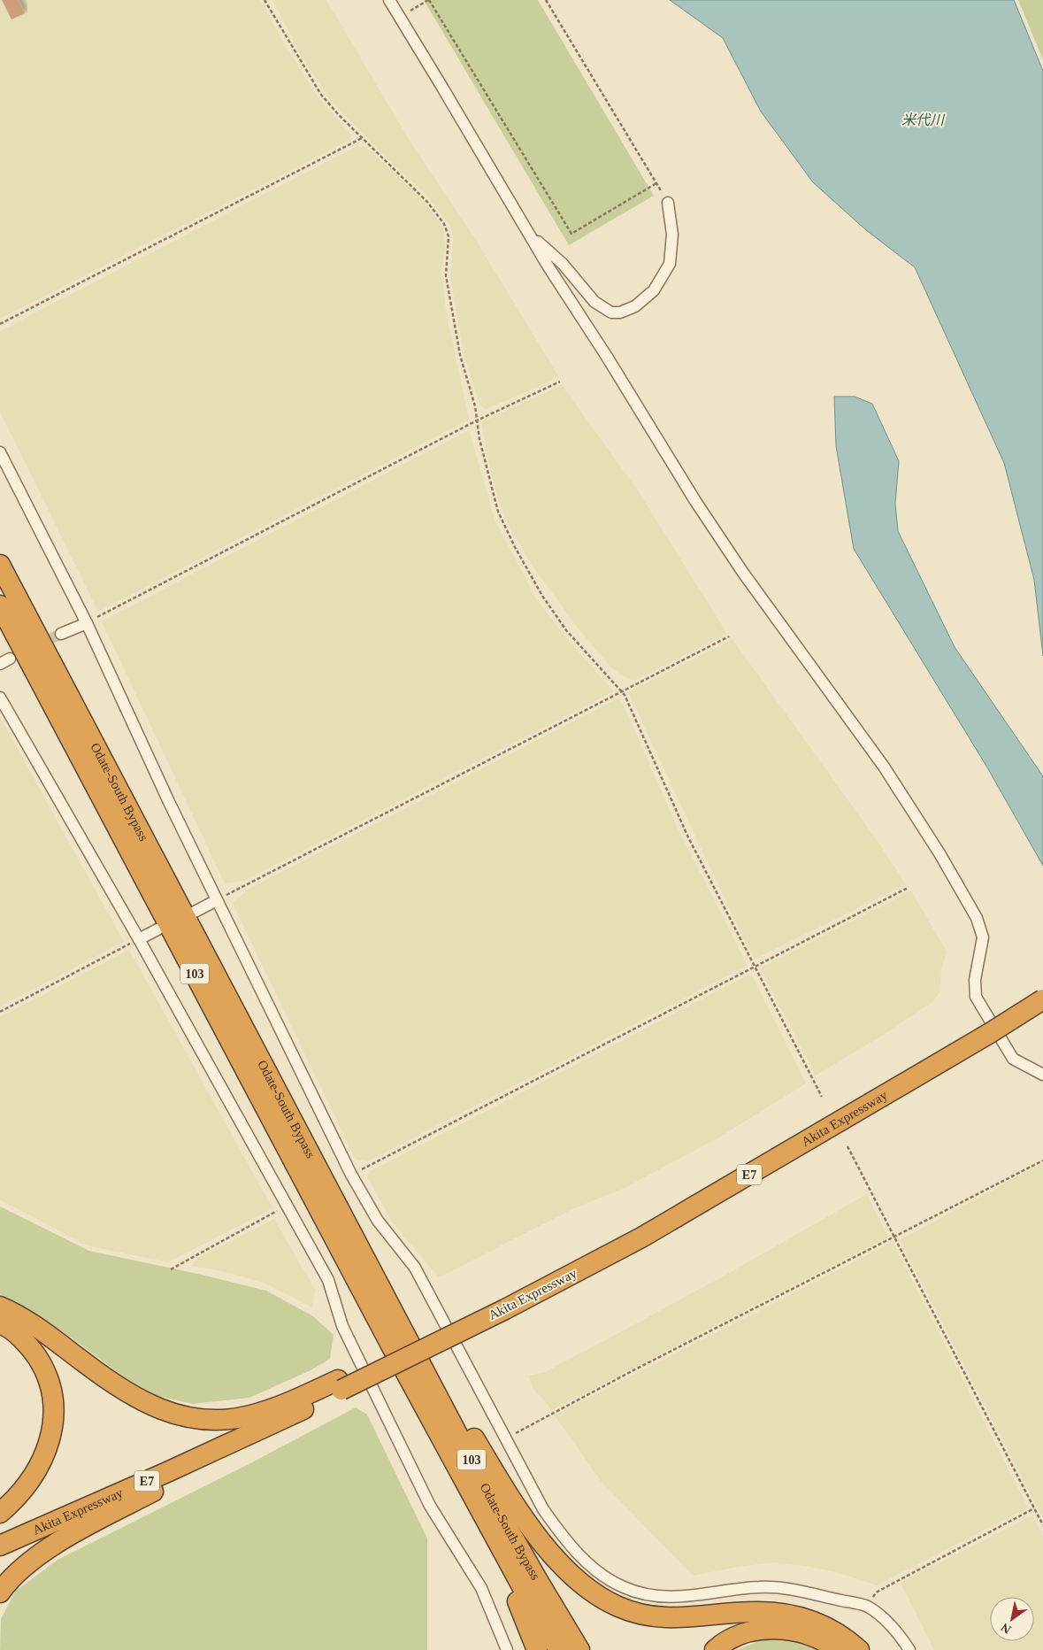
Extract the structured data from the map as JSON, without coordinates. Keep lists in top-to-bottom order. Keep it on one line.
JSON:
{"streets":{"highway":["Odate-South Bypass","103","Akita Expressway","E7"]},"water":["米代川"],"north":"bottom left"}
